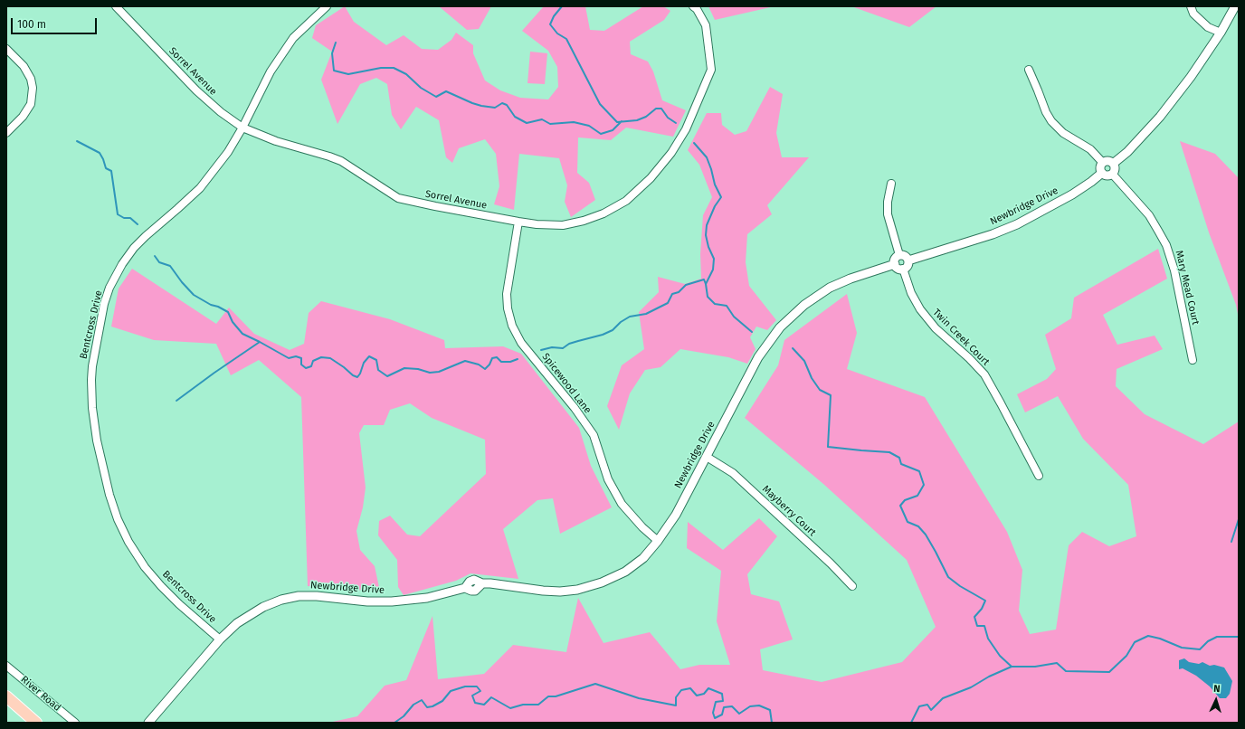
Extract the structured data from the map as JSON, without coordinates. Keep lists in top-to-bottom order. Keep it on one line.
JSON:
{"streets":{"street":["Sorrel Avenue","Newbridge Drive","Mary Mead Court","Bentcross Drive","Twin Creek Court","Spicewood Lane","Mayberry Court","River Road"]},"crossings":[["Sorrel Avenue","Bentcross Drive"],["Sorrel Avenue","Spicewood Lane"],["Newbridge Drive","Mary Mead Court"],["Newbridge Drive","Bentcross Drive"],["Newbridge Drive","Twin Creek Court"],["Newbridge Drive","Spicewood Lane"],["Newbridge Drive","Mayberry Court"]],"scale_bar":"100 m","north":"top"}
